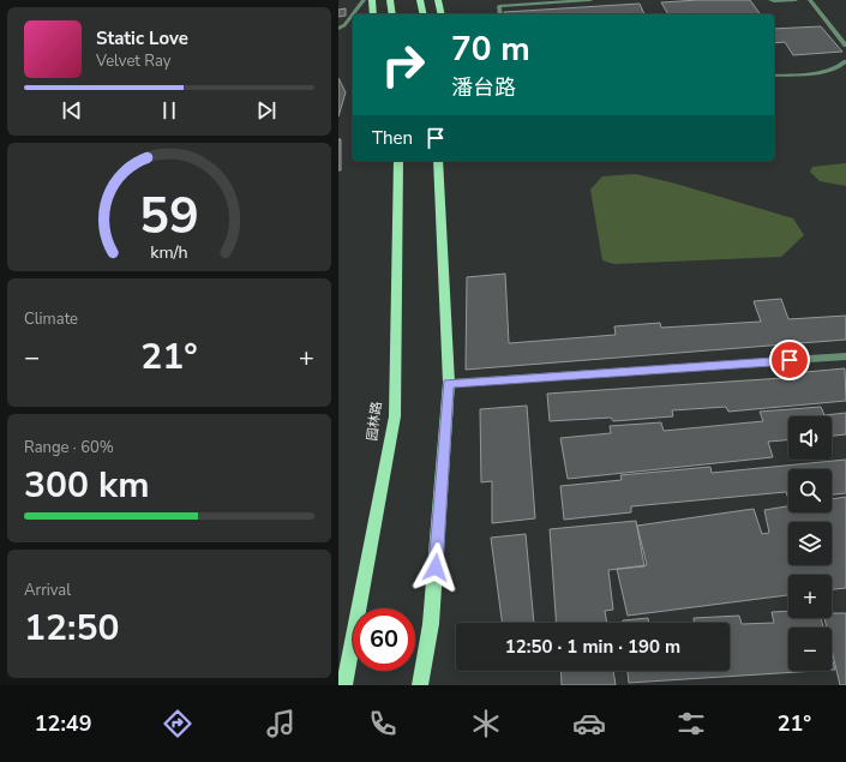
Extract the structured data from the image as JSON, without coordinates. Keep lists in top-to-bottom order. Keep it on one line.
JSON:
{"streets":{"main road":["园林路"]},"page":{"turn":["70 m","潘台路"],"song":["Static Love","Velvet Ray"],"then":"Then","tile":["Climate",["Range · 60%","300 km"],["Arrival","12:50"]],"heat":["−","21°","+"],"map_buttons":["+","−"],"limit":"60","trip":"12:50 · 1 min · 190 m","tabs":["12:49","21°"],"gauge":["59","km/h"]}}
